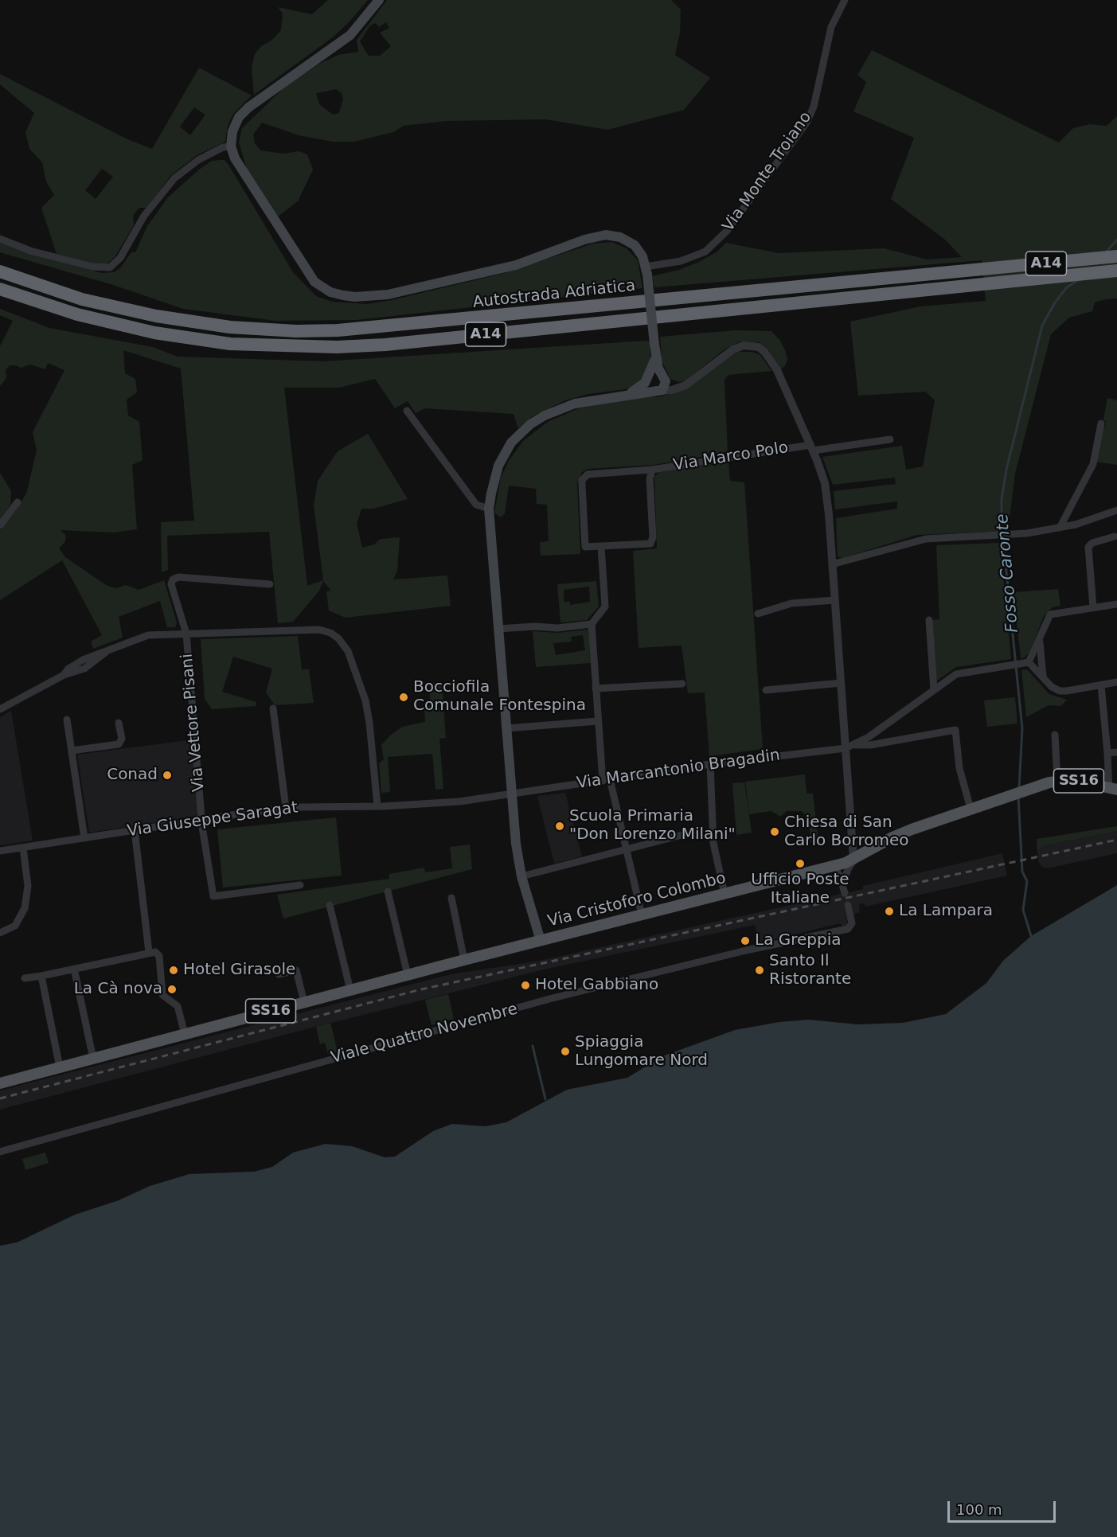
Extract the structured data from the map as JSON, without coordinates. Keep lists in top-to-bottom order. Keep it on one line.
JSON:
{"streets":{"highway":["A14","Autostrada Adriatica"],"main road":["SS16","Via Cristoforo Colombo"],"street":["Via Monte Troiano","Via Marco Polo","Via Vettore Pisani","Via Marcantonio Bragadin","Via Giuseppe Saragat","Viale Quattro Novembre"]},"crossings":[["Via Marco Polo","Via Marcantonio Bragadin"],["Via Marco Polo","Via Cristoforo Colombo"],["Via Vettore Pisani","Via Giuseppe Saragat"],["Via Marcantonio Bragadin","Via Giuseppe Saragat"]],"water":["Fosso Caronte"],"places":["Bocciofila Comunale Fontespina","Conad","Scuola Primaria \"Don Lorenzo Milani\"","Chiesa di San Carlo Borromeo","Ufficio Poste Italiane","La Lampara","La Greppia","Hotel Girasole","Santo Il Ristorante","Hotel Gabbiano","La Cà nova","Spiaggia Lungomare Nord"],"scale_bar":"100 m"}
